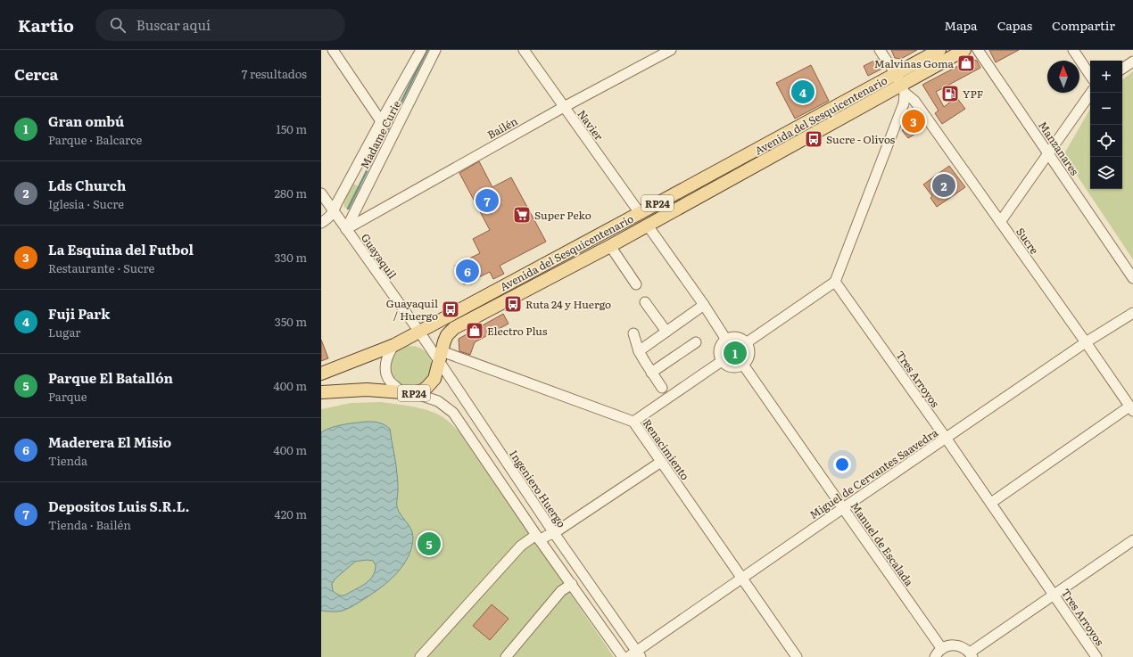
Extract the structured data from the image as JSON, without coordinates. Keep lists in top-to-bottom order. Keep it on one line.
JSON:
{"streets":{"main road":["Avenida del Sesquicentenario","RP24"],"street":["Navier","Bailén","Madame Curie","Manzanares","Sucre","Guayaquil","Tres Arroyos","Renacimiento","Miguel de Cervantes Saavedra","Ingeniero Huergo","Manuel de Escalada"]},"crossings":[["Avenida del Sesquicentenario","Navier"],["Avenida del Sesquicentenario","RP24"],["Avenida del Sesquicentenario","Sucre"],["Avenida del Sesquicentenario","Guayaquil"],["Avenida del Sesquicentenario","Renacimiento"],["Avenida del Sesquicentenario","Ingeniero Huergo"],["Navier","Bailén"],["Bailén","Madame Curie"],["Bailén","Guayaquil"],["Madame Curie","Guayaquil"],["RP24","Guayaquil"],["RP24","Renacimiento"],["RP24","Ingeniero Huergo"],["Sucre","Miguel de Cervantes Saavedra"],["Guayaquil","Renacimiento"],["Guayaquil","Ingeniero Huergo"],["Tres Arroyos","Miguel de Cervantes Saavedra"],["Renacimiento","Miguel de Cervantes Saavedra"],["Renacimiento","Ingeniero Huergo"],["Miguel de Cervantes Saavedra","Ingeniero Huergo"],["Miguel de Cervantes Saavedra","Manuel de Escalada"]],"places":{"shop":["Malvinas Goma","Electro Plus"],"fuel station":["YPF"],"bus stop":["Sucre - Olivos","Ruta 24 y Huergo","Guayaquil / Huergo"],"supermarket":["Super Peko"]},"north":"top","page":{"header":"Kartio","search":"Buscar aquí","nav":["Mapa","Capas","Compartir"],"heading":["Cerca","7 resultados"],"map_buttons":["+","−"],"pins":["4","3","2","7","6","1","5"],"list":[{"mark":"1","name":"Gran ombú","note":"Parque · Balcarce","value":"150 m"},{"mark":"2","name":"Lds Church","note":"Iglesia · Sucre","value":"280 m"},{"mark":"3","name":"La Esquina del Futbol","note":"Restaurante · Sucre","value":"330 m"},{"mark":"4","name":"Fuji Park","note":"Lugar","value":"350 m"},{"mark":"5","name":"Parque El Batallón","note":"Parque","value":"400 m"},{"mark":"6","name":"Maderera El Misio","note":"Tienda","value":"400 m"},{"mark":"7","name":"Depositos Luis S.R.L.","note":"Tienda · Bailén","value":"420 m"}]}}
